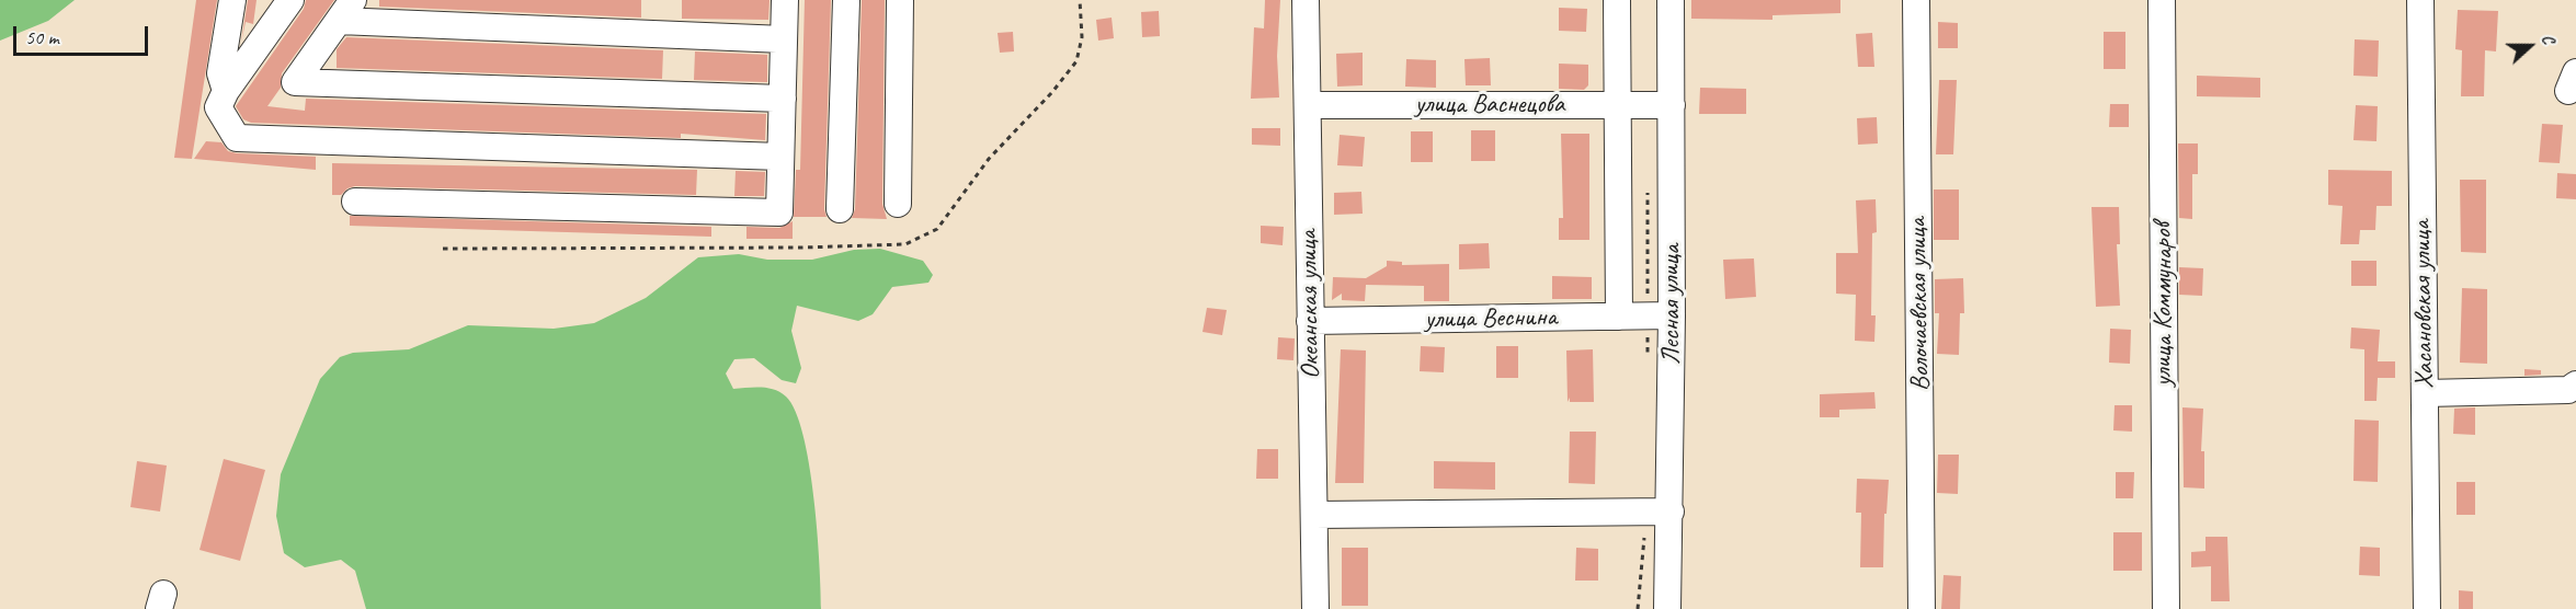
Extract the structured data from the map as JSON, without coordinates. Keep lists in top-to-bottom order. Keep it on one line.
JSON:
{"streets":{"street":["улица Васнецова","Океанская улица","Лесная улица","Волочаевская улица","улица Коммунаров","Хасановская улица","улица Веснина"]},"crossings":[["улица Васнецова","Океанская улица"],["улица Васнецова","Лесная улица"],["Океанская улица","улица Веснина"],["Лесная улица","улица Веснина"]],"scale_bar":"50 m","north":"right"}
